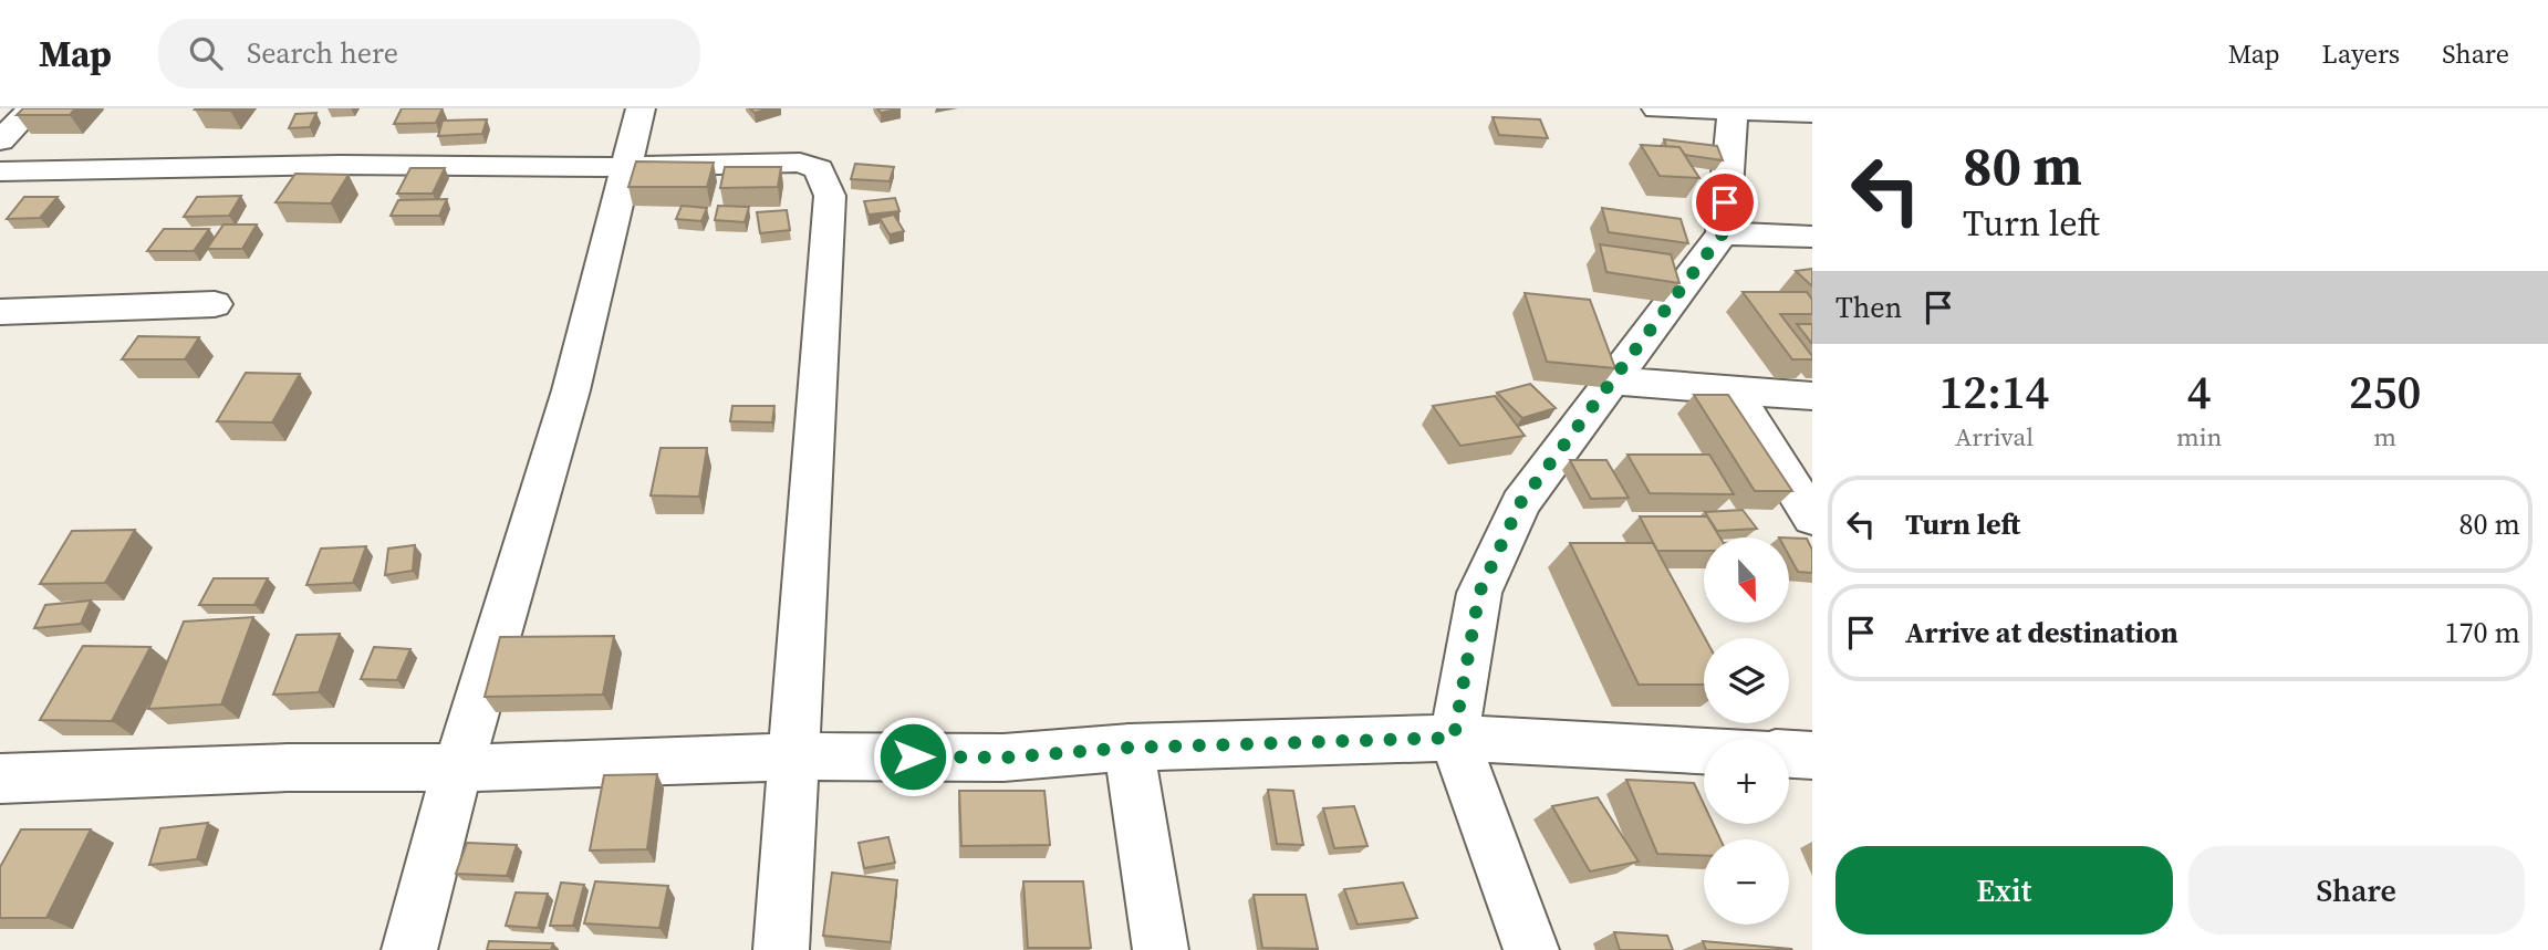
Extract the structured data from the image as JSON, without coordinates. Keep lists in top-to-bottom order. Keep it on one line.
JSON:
{"north":"bottom","page":{"header":"Map","search":"Search here","nav":["Map","Layers","Share"],"turn":["80 m","Turn left"],"then":"Then","eta":["12:14","Arrival","4","min","250","m"],"list":[{"name":"Turn left","value":"80 m"},{"name":"Arrive at destination","value":"170 m"}],"map_buttons":["+","−"],"buttons":["Exit","Share"]}}
